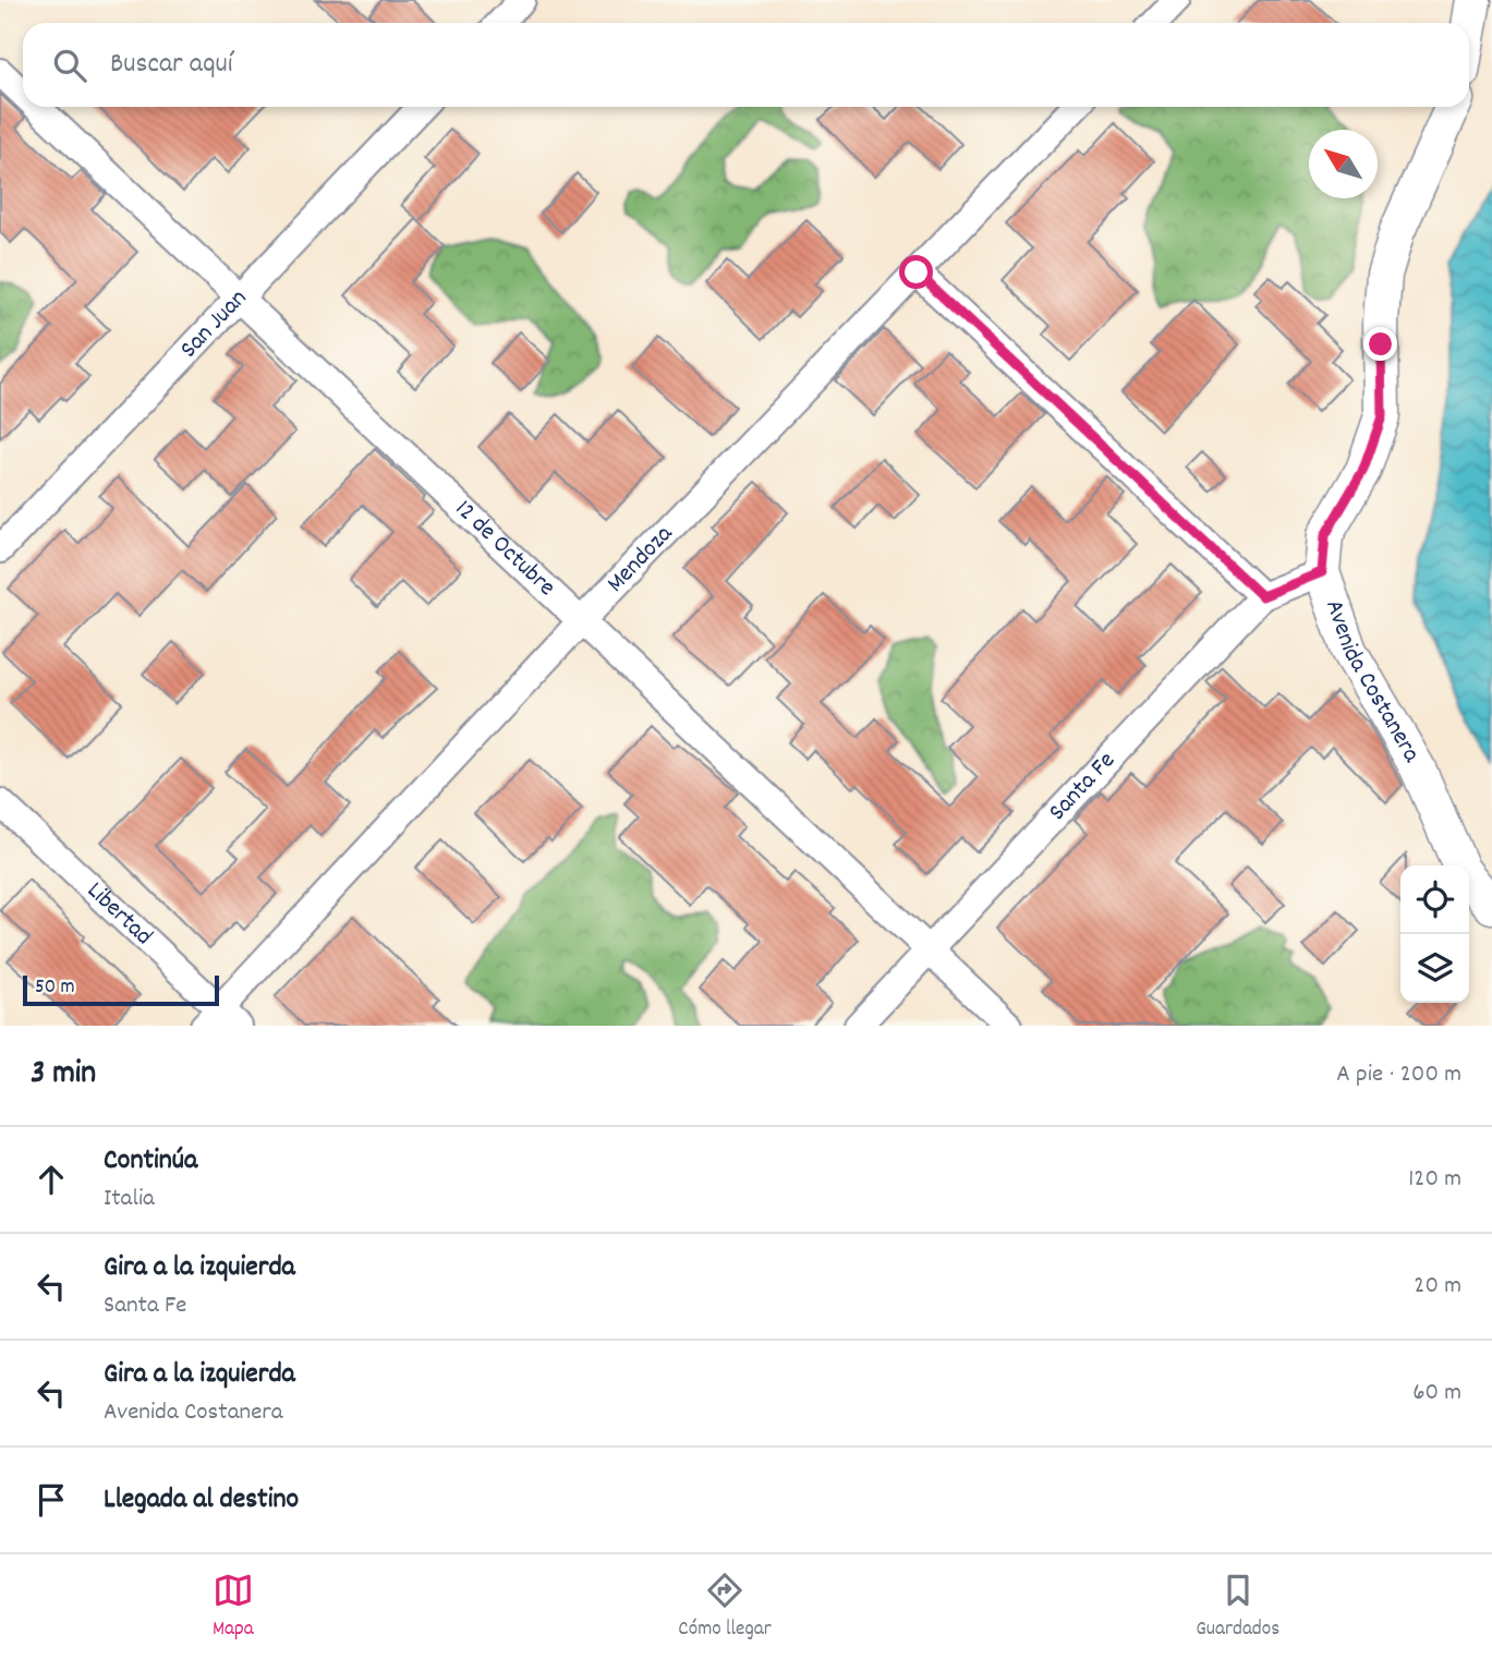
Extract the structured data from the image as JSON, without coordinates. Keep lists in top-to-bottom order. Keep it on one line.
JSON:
{"streets":{"street":["San Juan","12 de Octubre","Mendoza","Avenida Costanera","Santa Fe","Libertad"]},"crossings":[["San Juan","12 de Octubre"],["12 de Octubre","Mendoza"],["12 de Octubre","Santa Fe"],["Mendoza","Libertad"],["Avenida Costanera","Santa Fe"]],"scale_bar":"50 m","north":"top left","page":{"search":"Buscar aquí","scale":"50 m","heading":["3 min","A pie · 200 m"],"list":[["Continúa","Italia","120 m"],["Gira a la izquierda","Santa Fe","20 m"],["Gira a la izquierda","Avenida Costanera","60 m"],"Llegada al destino"],"nav":["Mapa","Cómo llegar","Guardados"]}}
